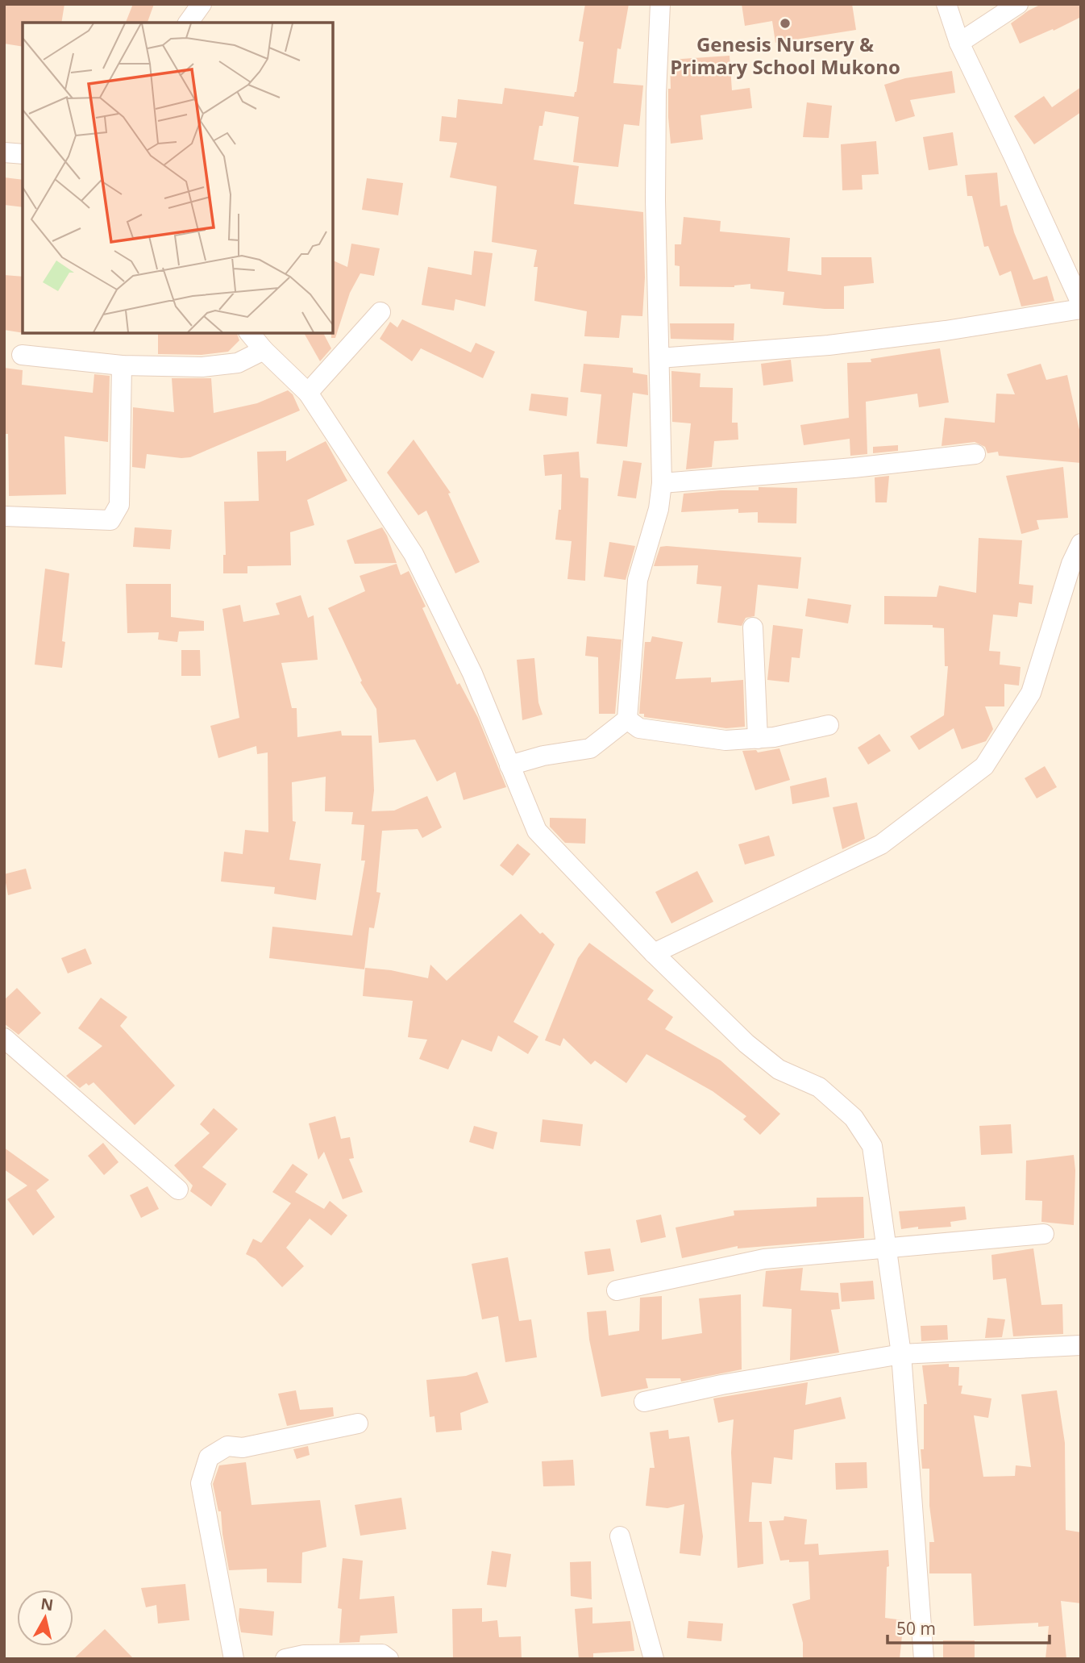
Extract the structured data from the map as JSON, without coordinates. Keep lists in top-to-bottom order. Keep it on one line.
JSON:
{"places":["Genesis Nursery & Primary School Mukono"],"scale_bar":"50 m","north":"top"}
